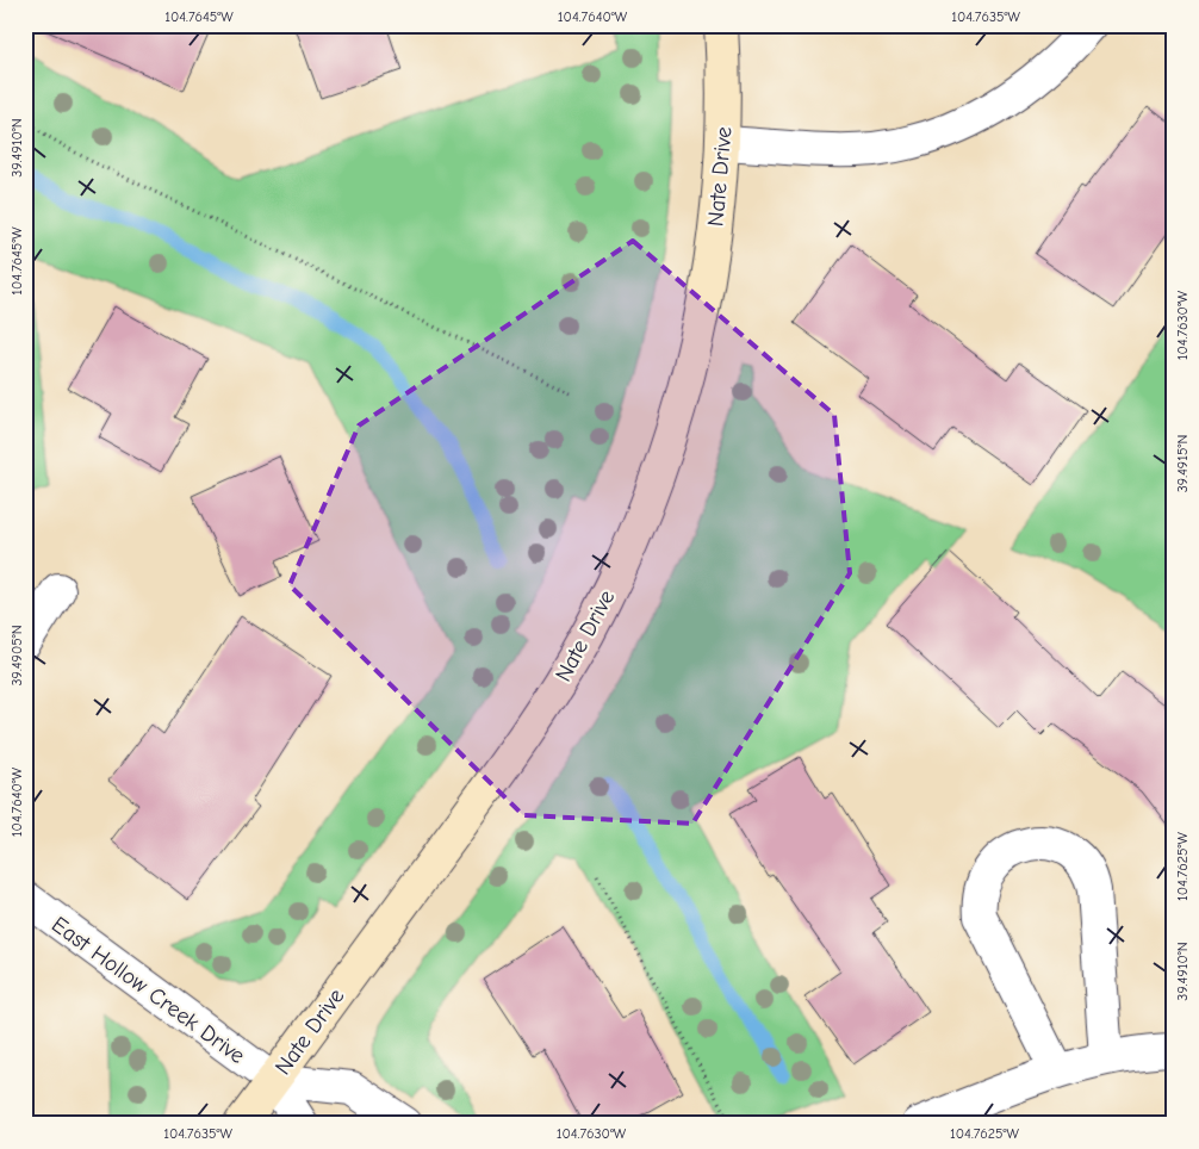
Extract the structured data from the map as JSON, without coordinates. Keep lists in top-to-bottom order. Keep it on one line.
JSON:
{"streets":{"street":["Nate Drive","East Hollow Creek Drive"]},"crossings":[["Nate Drive","East Hollow Creek Drive"]],"coordinates":["104.7645°W","104.7640°W","104.7635°W","39.4910°N","104.7630°W","39.4915°N","39.4905°N","104.7625°W"]}
